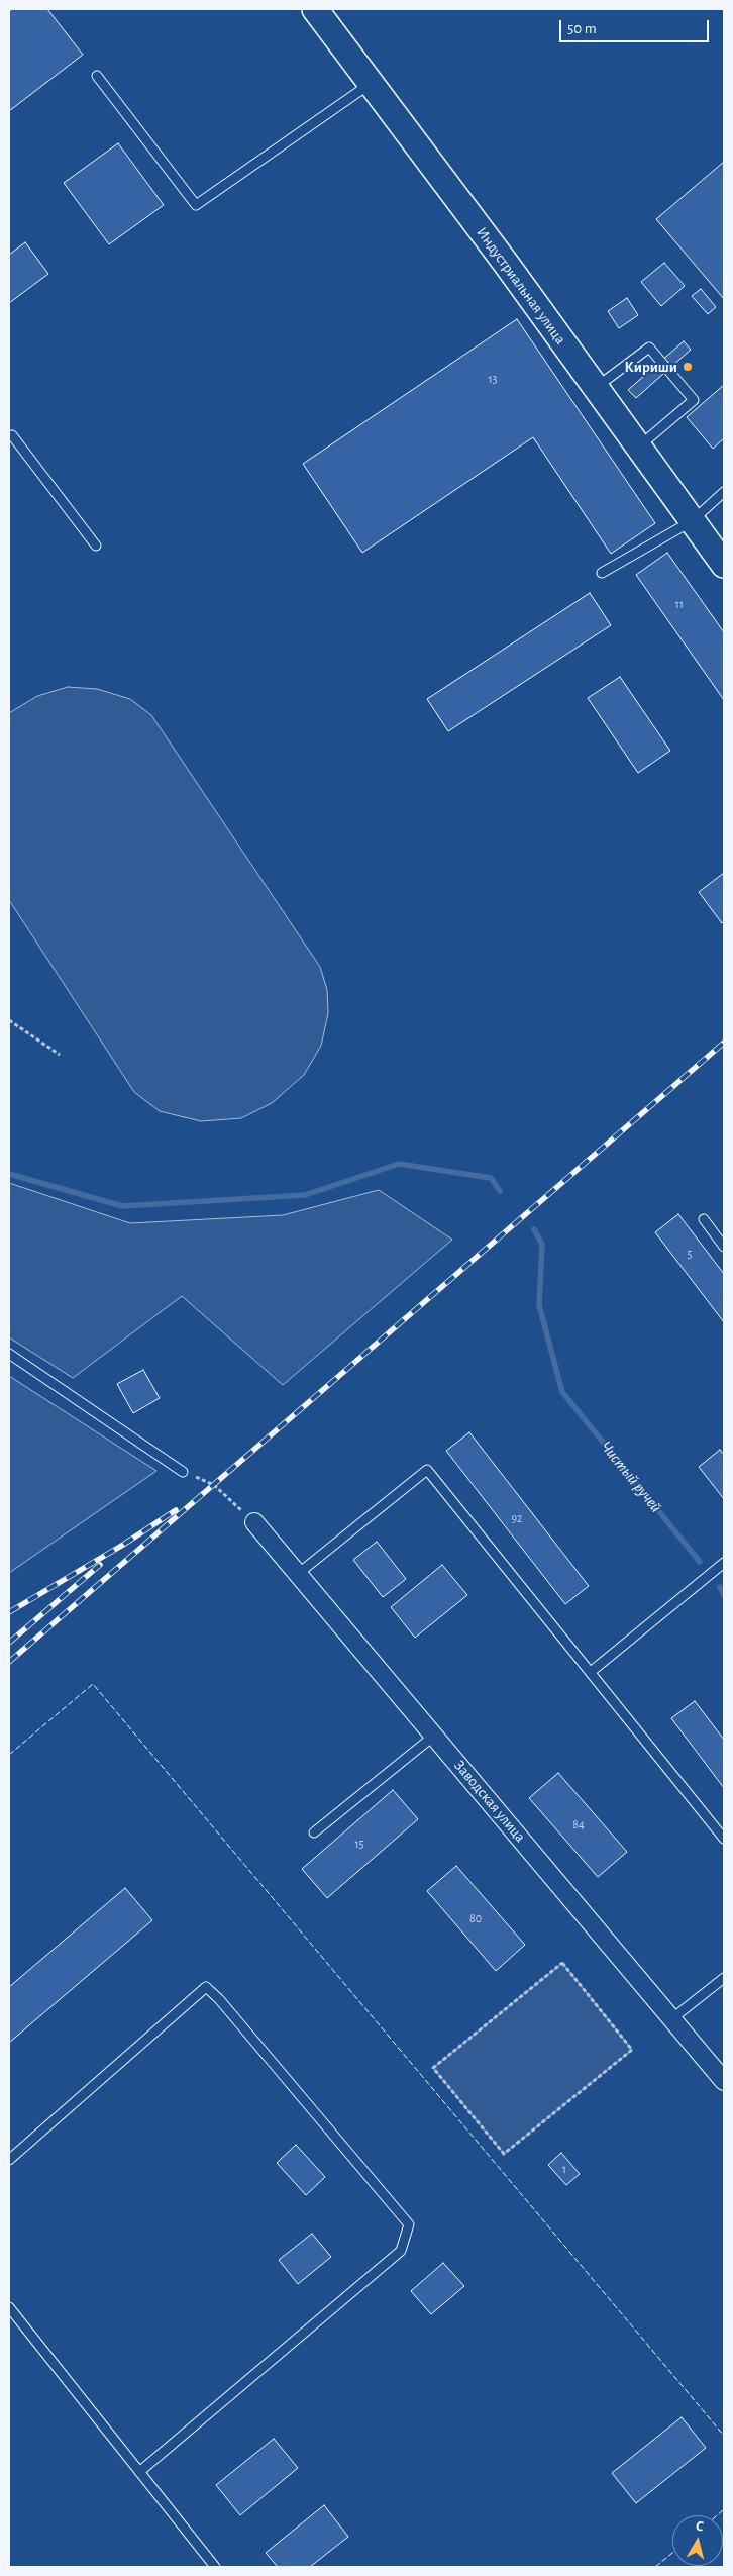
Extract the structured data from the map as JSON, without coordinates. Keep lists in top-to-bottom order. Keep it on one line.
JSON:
{"streets":{"main road":["Индустриальная улица"],"street":["Заводская улица"]},"water":["Чистый ручей"],"places":["Кириши"],"house_numbers":["13","11","5","92","84","15","80","1"],"scale_bar":"50 m","north":"top"}
